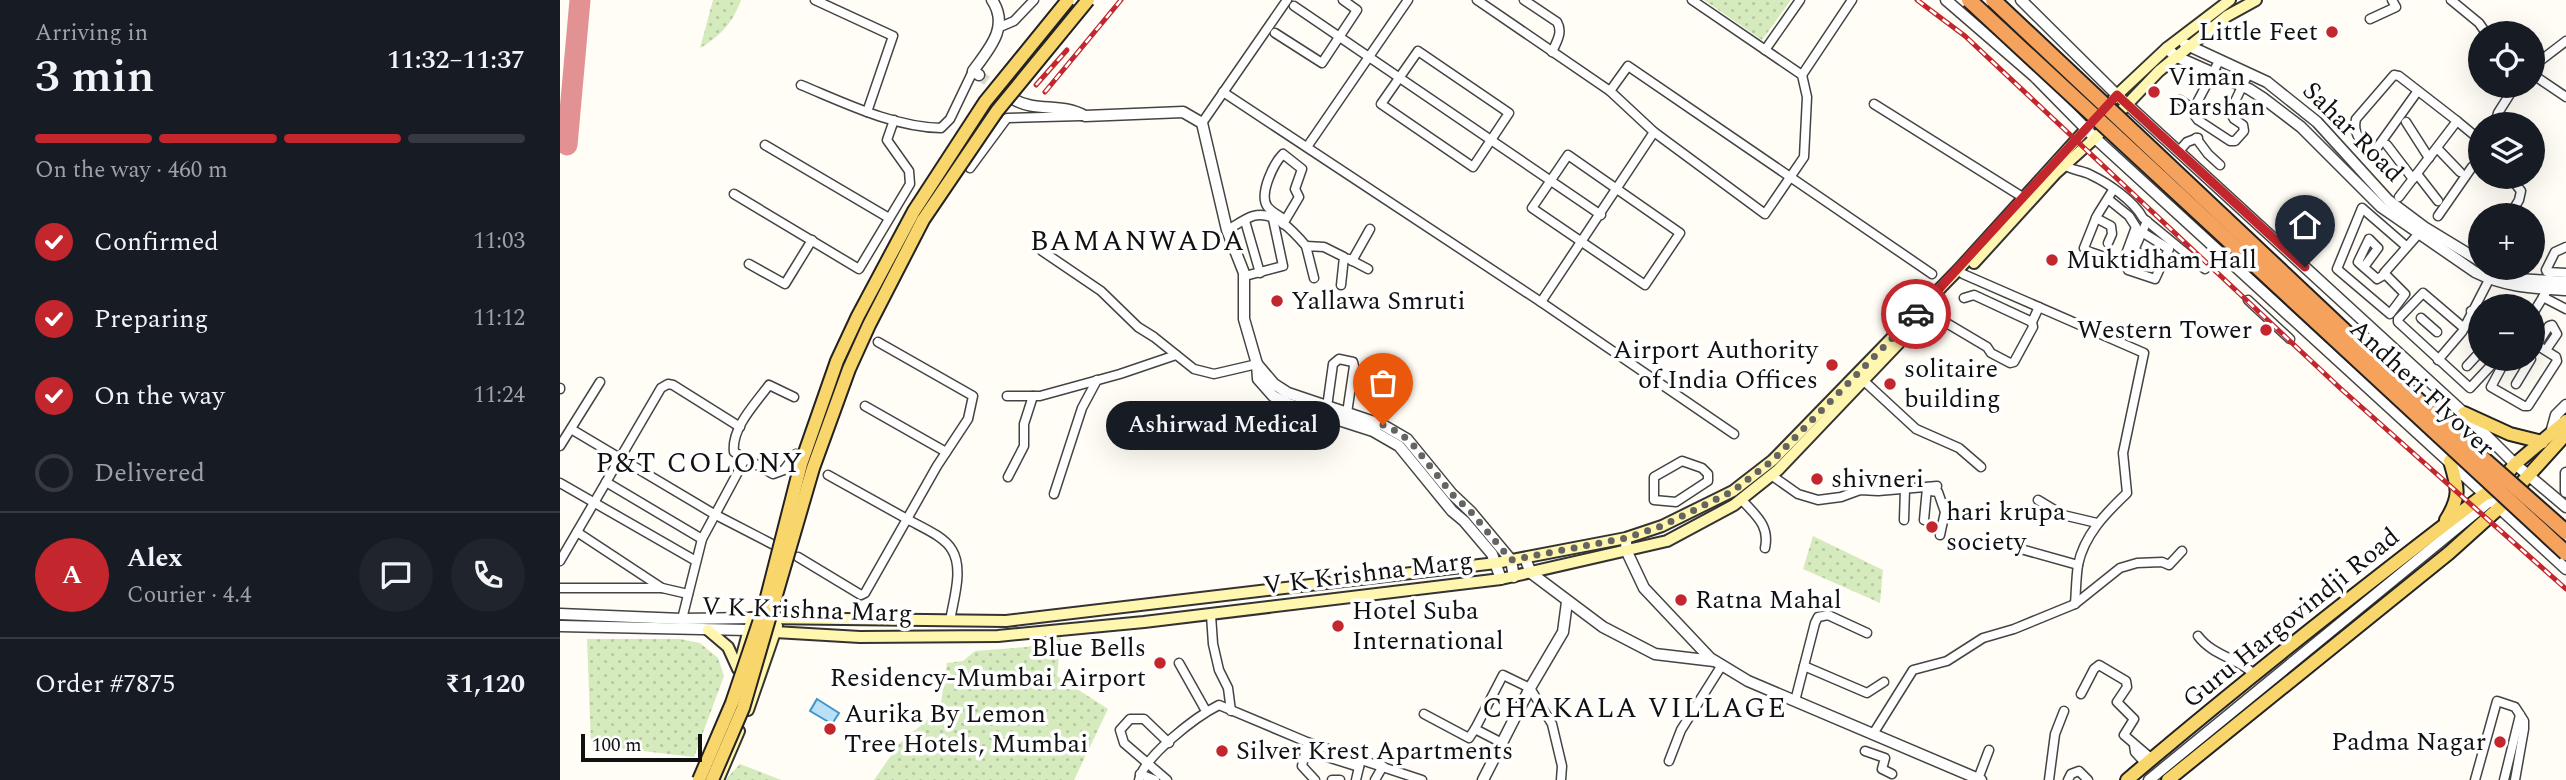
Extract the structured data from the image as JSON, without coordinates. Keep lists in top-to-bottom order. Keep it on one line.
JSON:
{"streets":{"highway":["Andheri Flyover"],"main road":["V K Krishna Marg","Guru Hargovindji Road"],"street":["Sahar Road"]},"districts":["BAMANWADA","P&T COLONY","CHAKALA VILLAGE"],"places":["Little Feet","Viman Darshan","Muktidham Hall","Yallawa Smruti","Western Tower","Airport Authority of India Offices","solitaire building","Ashirwad Medical","shivneri","hari krupa society","Ratna Mahal","Hotel Suba International","Blue Bells Residency-Mumbai Airport","Aurika By Lemon Tree Hotels, Mumbai","Padma Nagar","Silver Krest Apartments"],"scale_bar":"100 m","page":{"heading":["3 min","Arriving in","11:32–11:37"],"panel":["Alex","Courier · 4.4","Order #7875","₹1,120"],"map_buttons":["+","−"],"bar":"On the way · 460 m","list":[["Confirmed","11:03"],["Preparing","11:12"],["On the way","11:24"],"Delivered"],"bubble":"Ashirwad Medical","round":"A","scale":"100 m"}}
